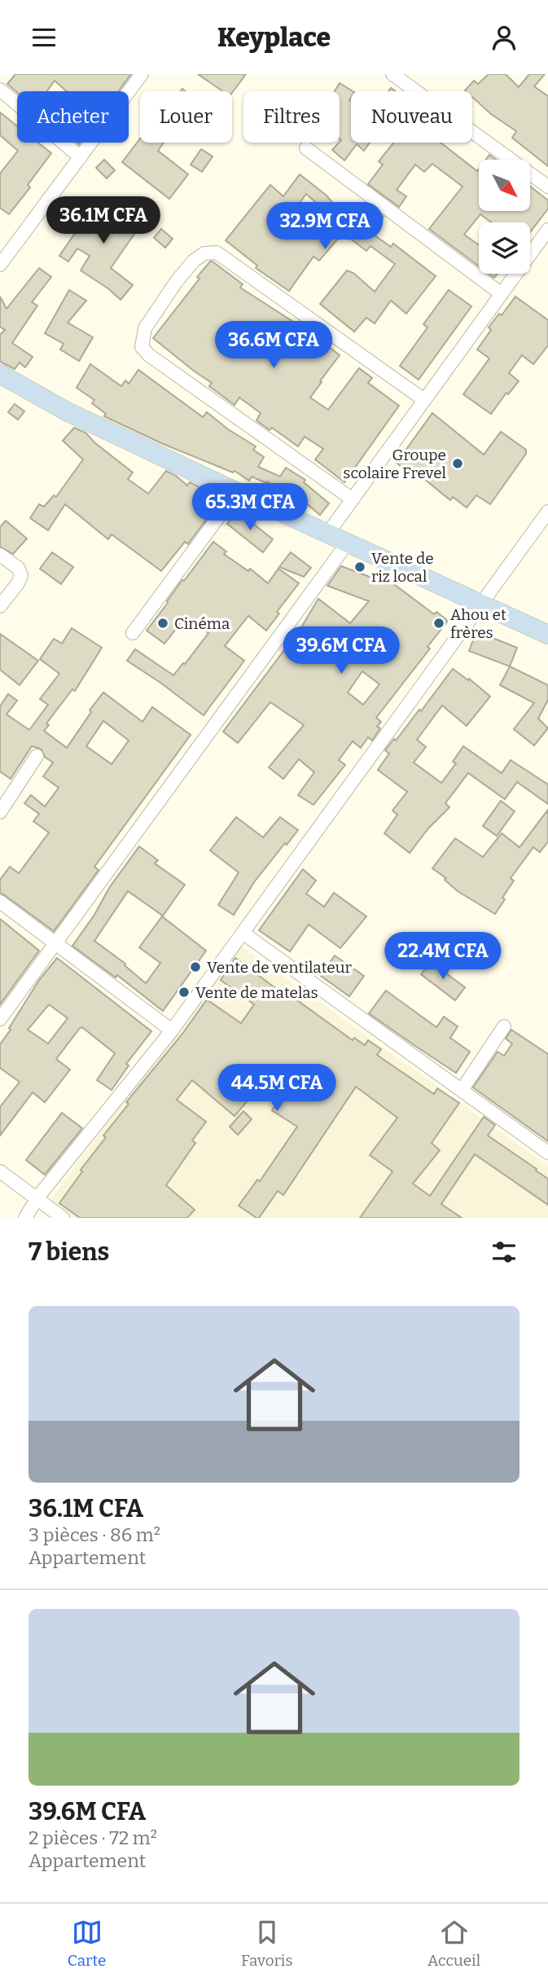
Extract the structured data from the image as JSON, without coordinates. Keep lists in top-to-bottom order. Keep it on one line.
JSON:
{"places":["Groupe scolaire Frevel","Vente de riz local","Cinéma","Ahou et frères","Vente de ventilateur","Vente de matelas"],"north":"bottom right","page":{"header":"Keyplace","chip":["Acheter","Louer","Filtres","Nouveau"],"price":["36.1M CFA","32.9M CFA","36.6M CFA","65.3M CFA","39.6M CFA","22.4M CFA","44.5M CFA"],"heading":"7 biens","list":[{"name":"36.1M CFA","note":"3 pièces · 86 m² · Appartement"},{"name":"39.6M CFA","note":"2 pièces · 72 m² · Appartement"}],"tabs":["Carte","Favoris","Accueil"]}}
